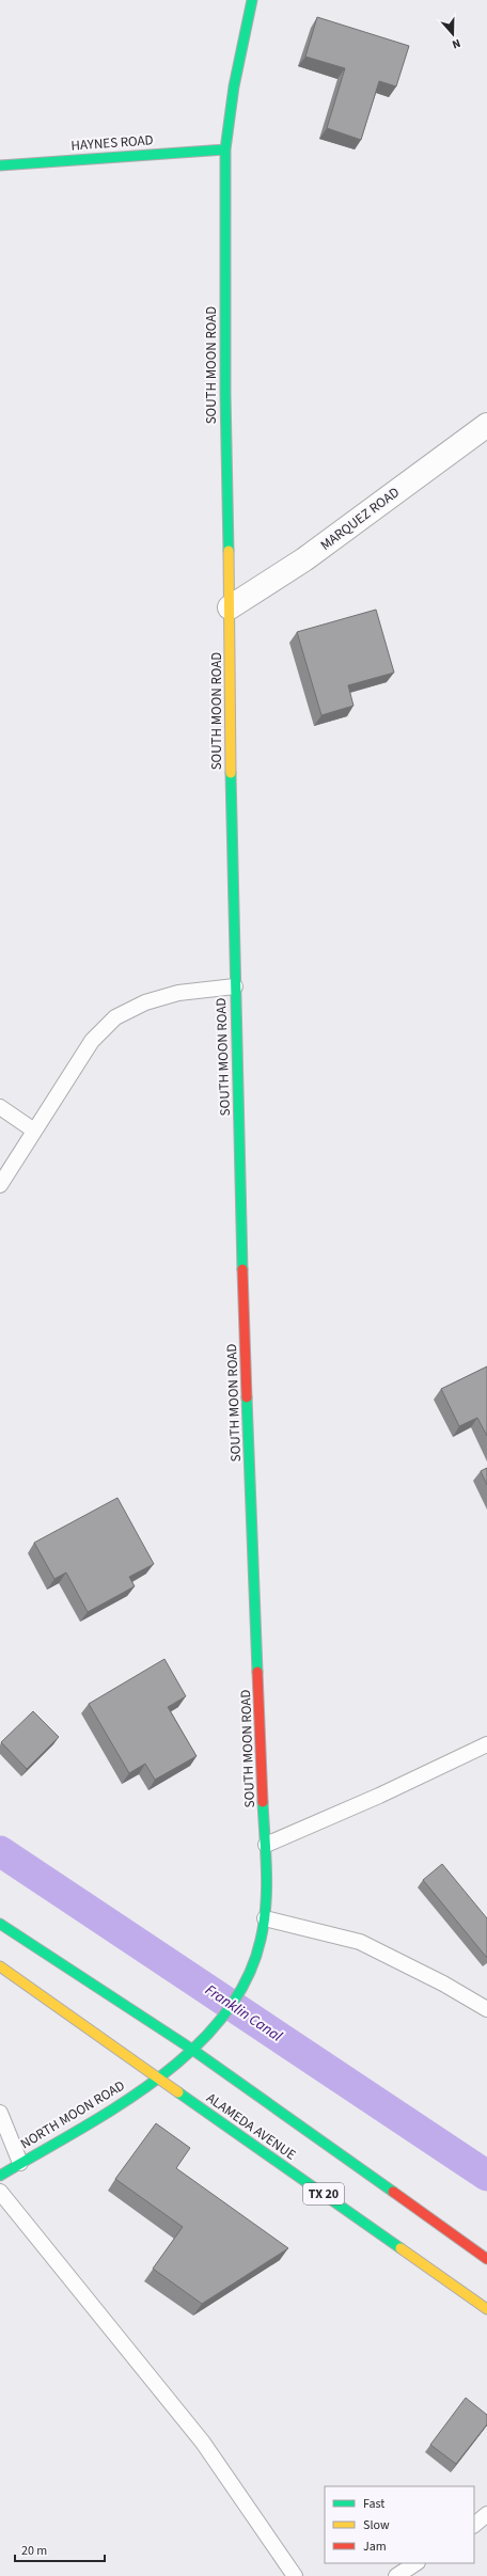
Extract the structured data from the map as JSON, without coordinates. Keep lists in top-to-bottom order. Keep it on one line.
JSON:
{"streets":{"street":["HAYNES ROAD","SOUTH MOON ROAD","MARQUEZ ROAD","NORTH MOON ROAD","ALAMEDA AVENUE","TX 20"]},"crossings":[["HAYNES ROAD","SOUTH MOON ROAD"],["SOUTH MOON ROAD","MARQUEZ ROAD"],["SOUTH MOON ROAD","NORTH MOON ROAD"],["SOUTH MOON ROAD","ALAMEDA AVENUE"],["NORTH MOON ROAD","ALAMEDA AVENUE"]],"water":["Franklin Canal"],"legend":["Fast","Slow","Jam"],"scale_bar":"20 m","north":"bottom"}
